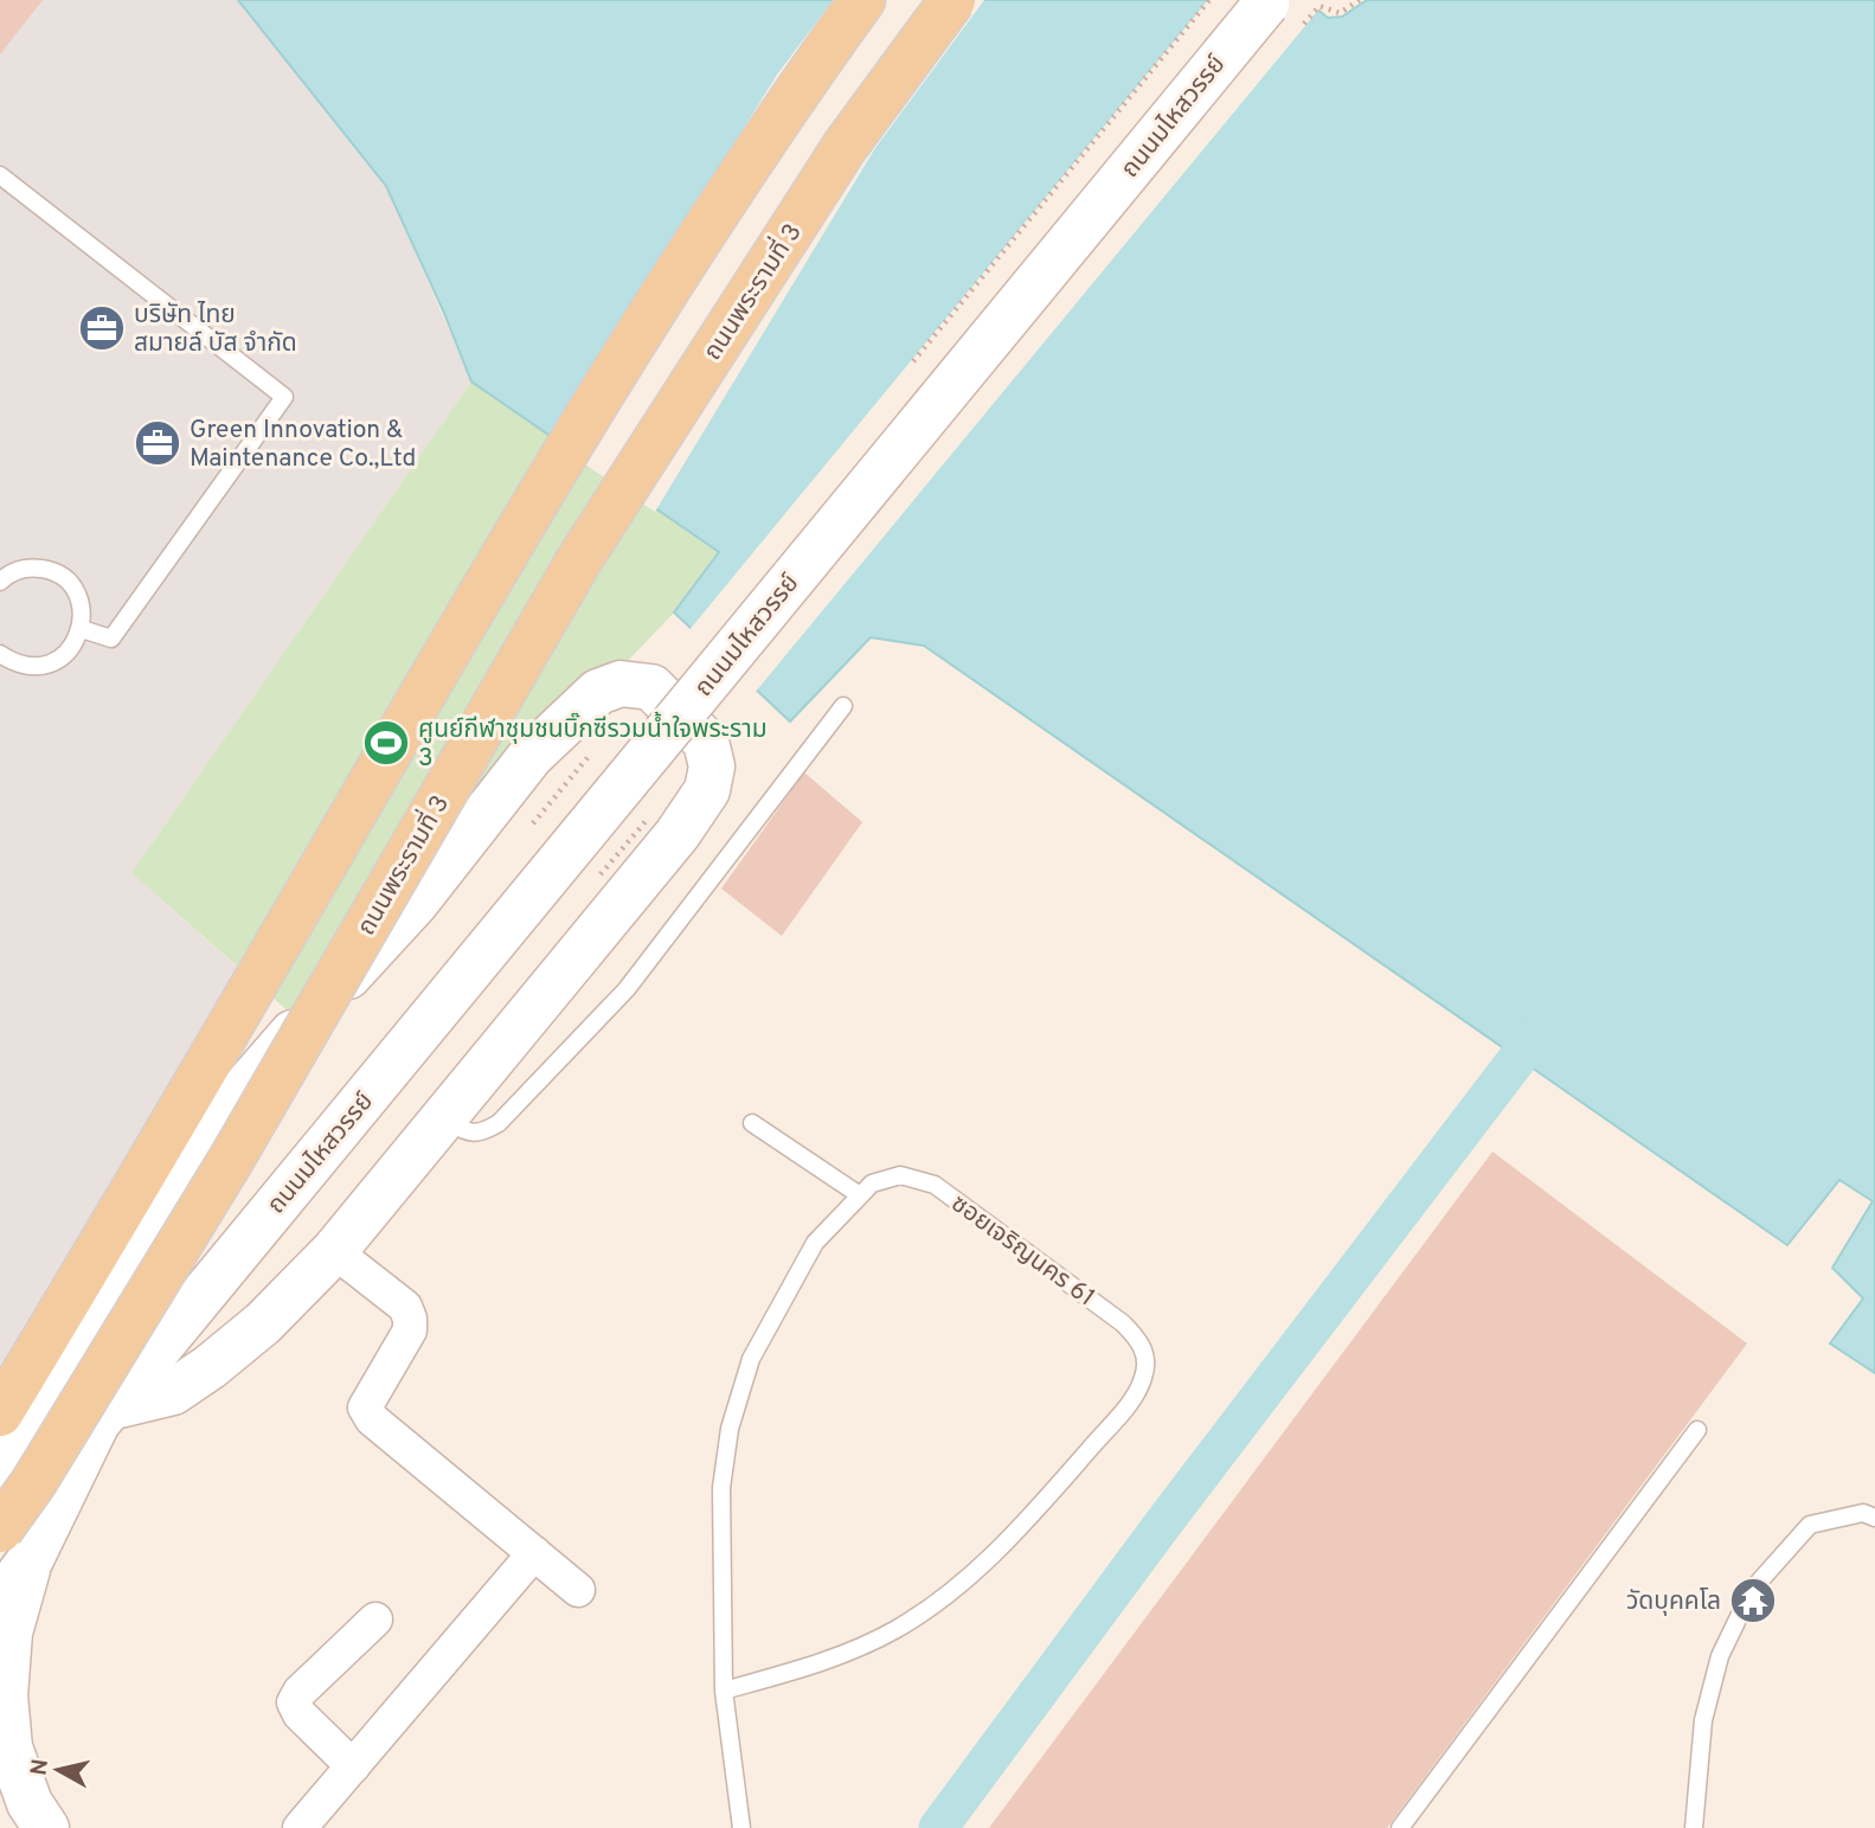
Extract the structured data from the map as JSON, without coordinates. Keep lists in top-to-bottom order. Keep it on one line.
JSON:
{"streets":{"main road":["ถนนมไหสวรรย์","ถนนพระรามที่ 3"],"lane":["ซอยเจริญนคร 61"]},"crossings":[["ถนนมไหสวรรย์","ถนนพระรามที่ 3"]],"places":{"office":["บริษัท ไทย สมายล์ บัส จำกัด","Green Innovation & Maintenance Co.,Ltd"],"sports":["ศูนย์กีฬาชุมชนบิ๊กซีรวมน้ำใจพระราม 3"],"temple":["วัดบุคคโล"]},"north":"left"}
